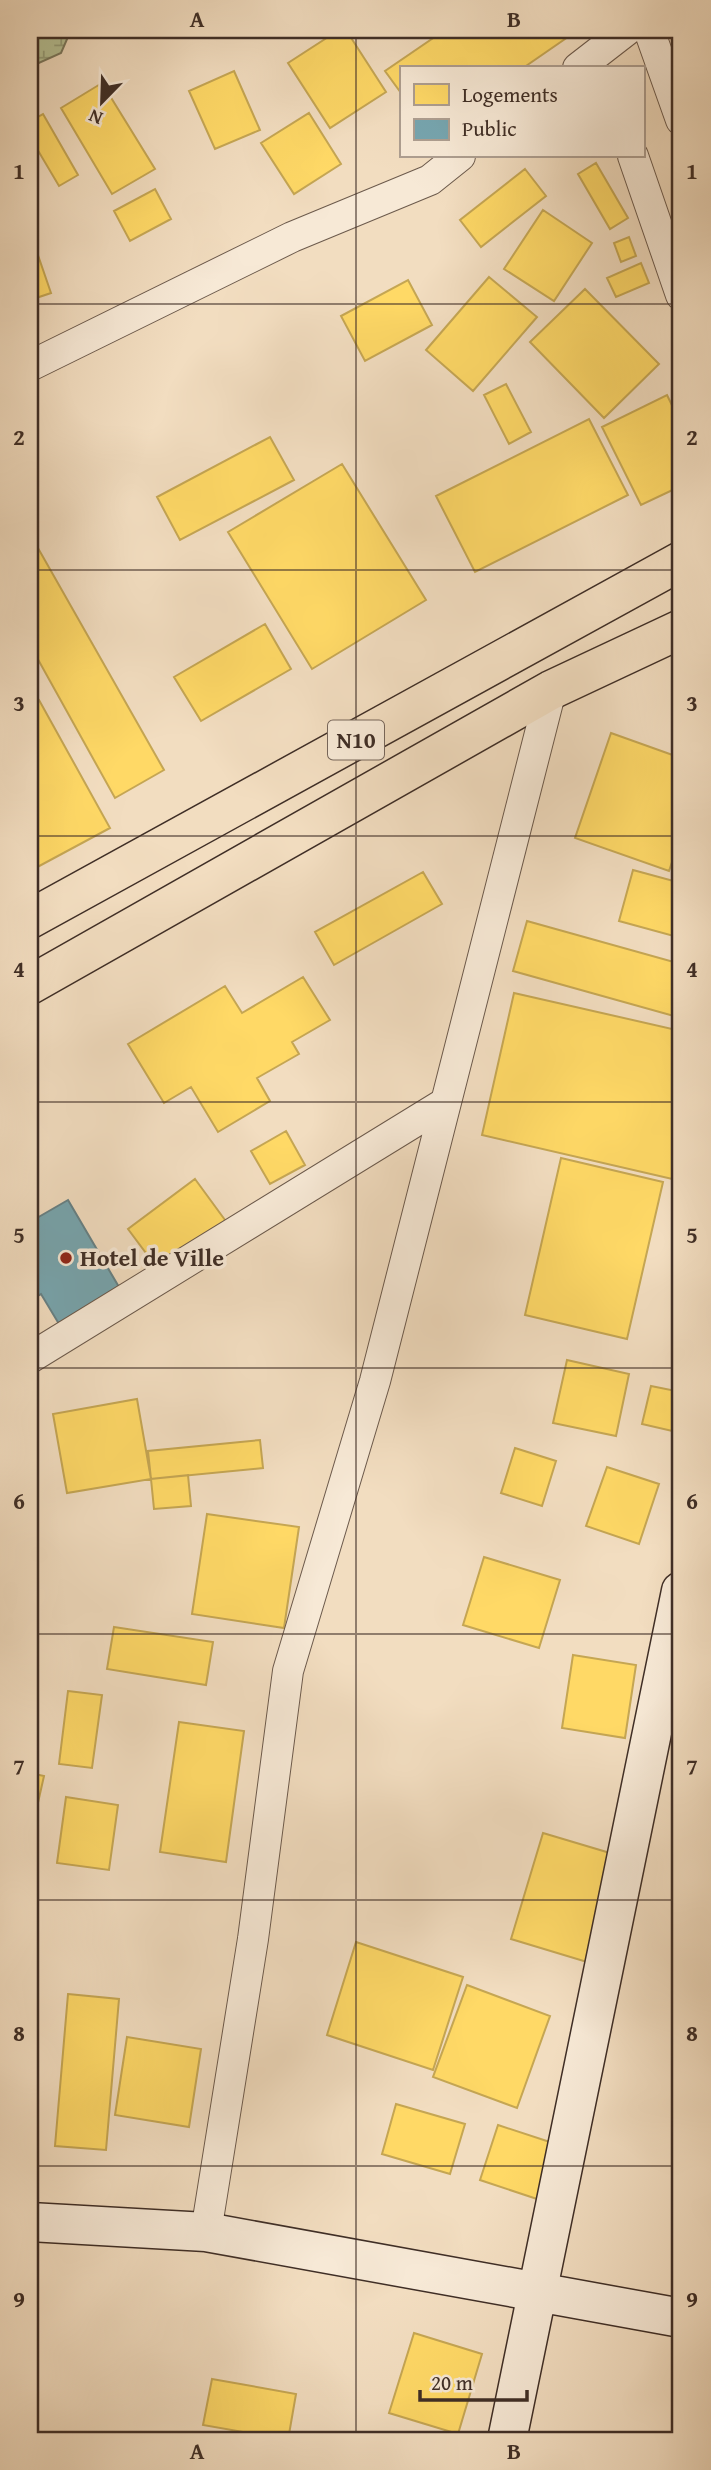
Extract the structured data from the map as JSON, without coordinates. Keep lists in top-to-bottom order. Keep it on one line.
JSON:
{"streets":{"highway":["N10"]},"places":["Hotel de Ville"],"legend":["Logements","Public"],"scale_bar":"20 m","north":"bottom left","grid":{"columns":["A","B"],"rows":["1","2","3","4","5","6","7","8","9"]}}
